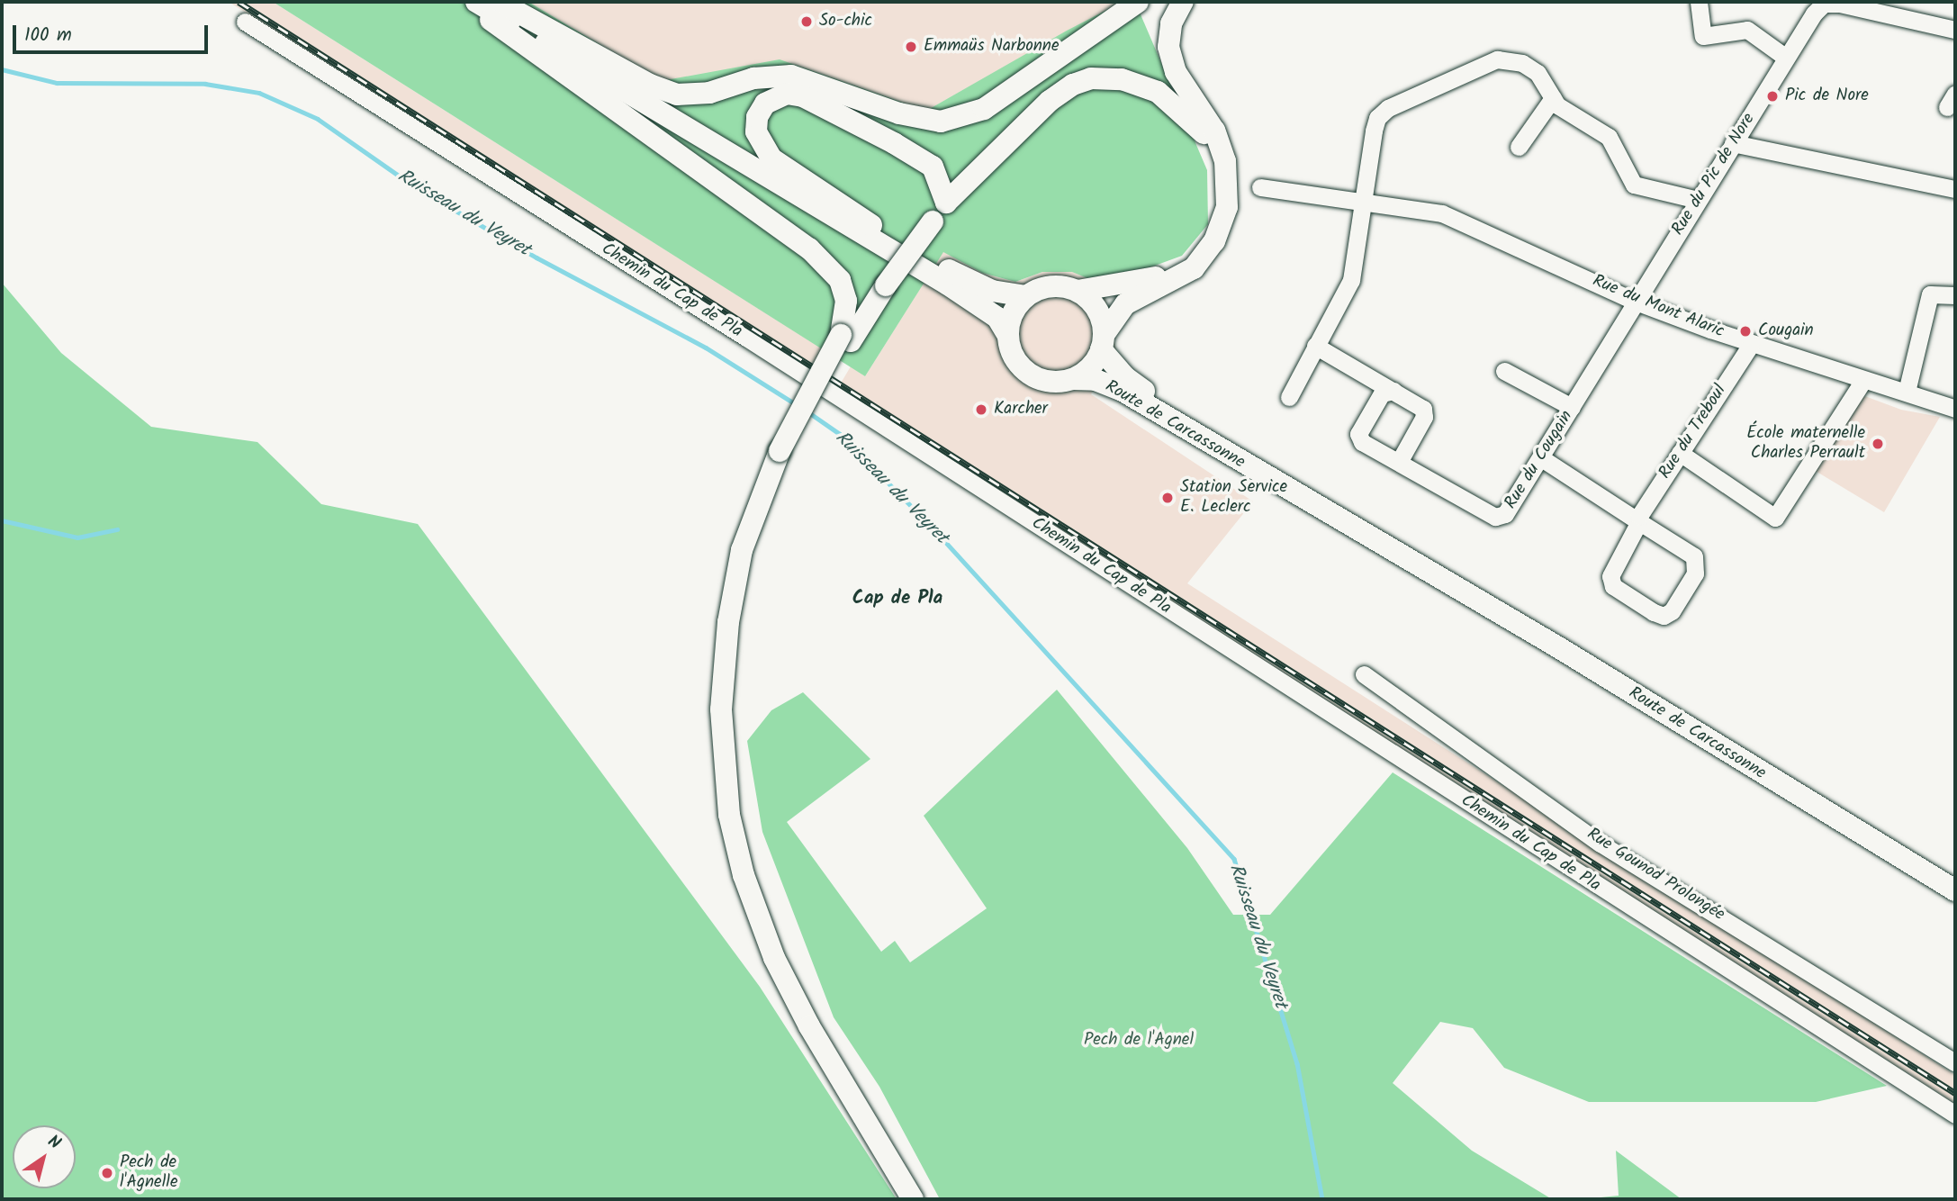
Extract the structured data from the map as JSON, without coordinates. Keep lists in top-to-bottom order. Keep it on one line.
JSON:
{"streets":{"main road":["Route de Carcassonne"],"street":["Rue du Pic de Nore","Chemin du Cap de Pla","Rue du Mont Alaric","Rue du Treboul","Rue du Cougain","Rue Gounod Prolongée"]},"crossings":[["Rue du Pic de Nore","Rue du Mont Alaric"],["Rue du Pic de Nore","Rue du Cougain"],["Rue du Mont Alaric","Rue du Treboul"],["Rue du Mont Alaric","Rue du Cougain"]],"districts":["Cap de Pla"],"water":["Ruisseau du Veyret"],"parks":["Pech de l'Agnel"],"places":["So-chic","Emmaüs Narbonne","Pic de Nore","Cougain","Karcher","École maternelle Charles Perrault","Station Service E. Leclerc","Pech de l'Agnelle"],"scale_bar":"100 m","north":"top right"}
